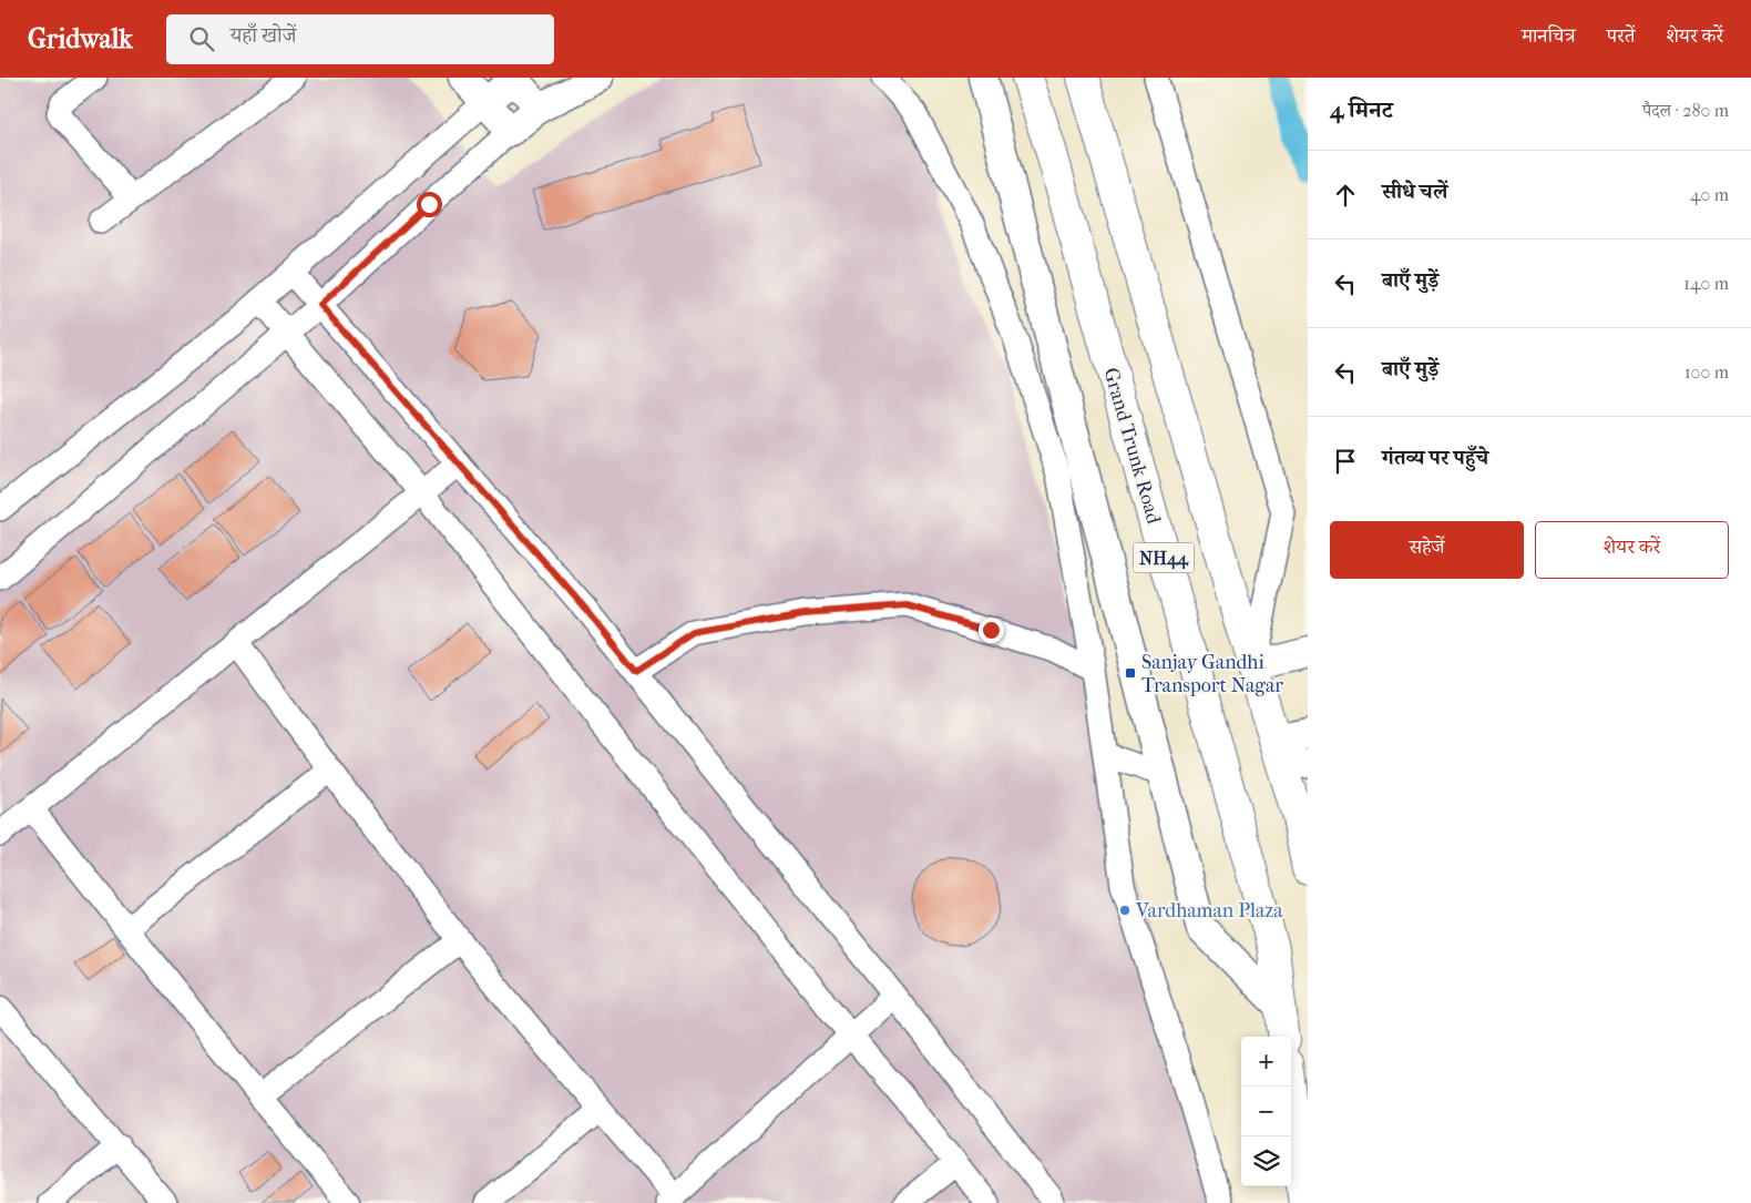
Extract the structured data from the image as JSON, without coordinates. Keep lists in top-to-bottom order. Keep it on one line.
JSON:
{"streets":{"highway":["Grand Trunk Road","NH44"]},"places":{"transit":["Sanjay Gandhi Transport Nagar"],"other":["Vardhaman Plaza"]},"page":{"header":"Gridwalk","search":"यहाँ खोजें","nav":["मानचित्र","परतें","शेयर करें"],"heading":["4 मिनट","पैदल · 280 m"],"list":[["सीधे चलें","40 m"],["बाएँ मुड़ें","140 m"],["बाएँ मुड़ें","100 m"],"गंतव्य पर पहुँचे"],"buttons":["सहेजें","शेयर करें"],"map_buttons":["+","−"]}}
